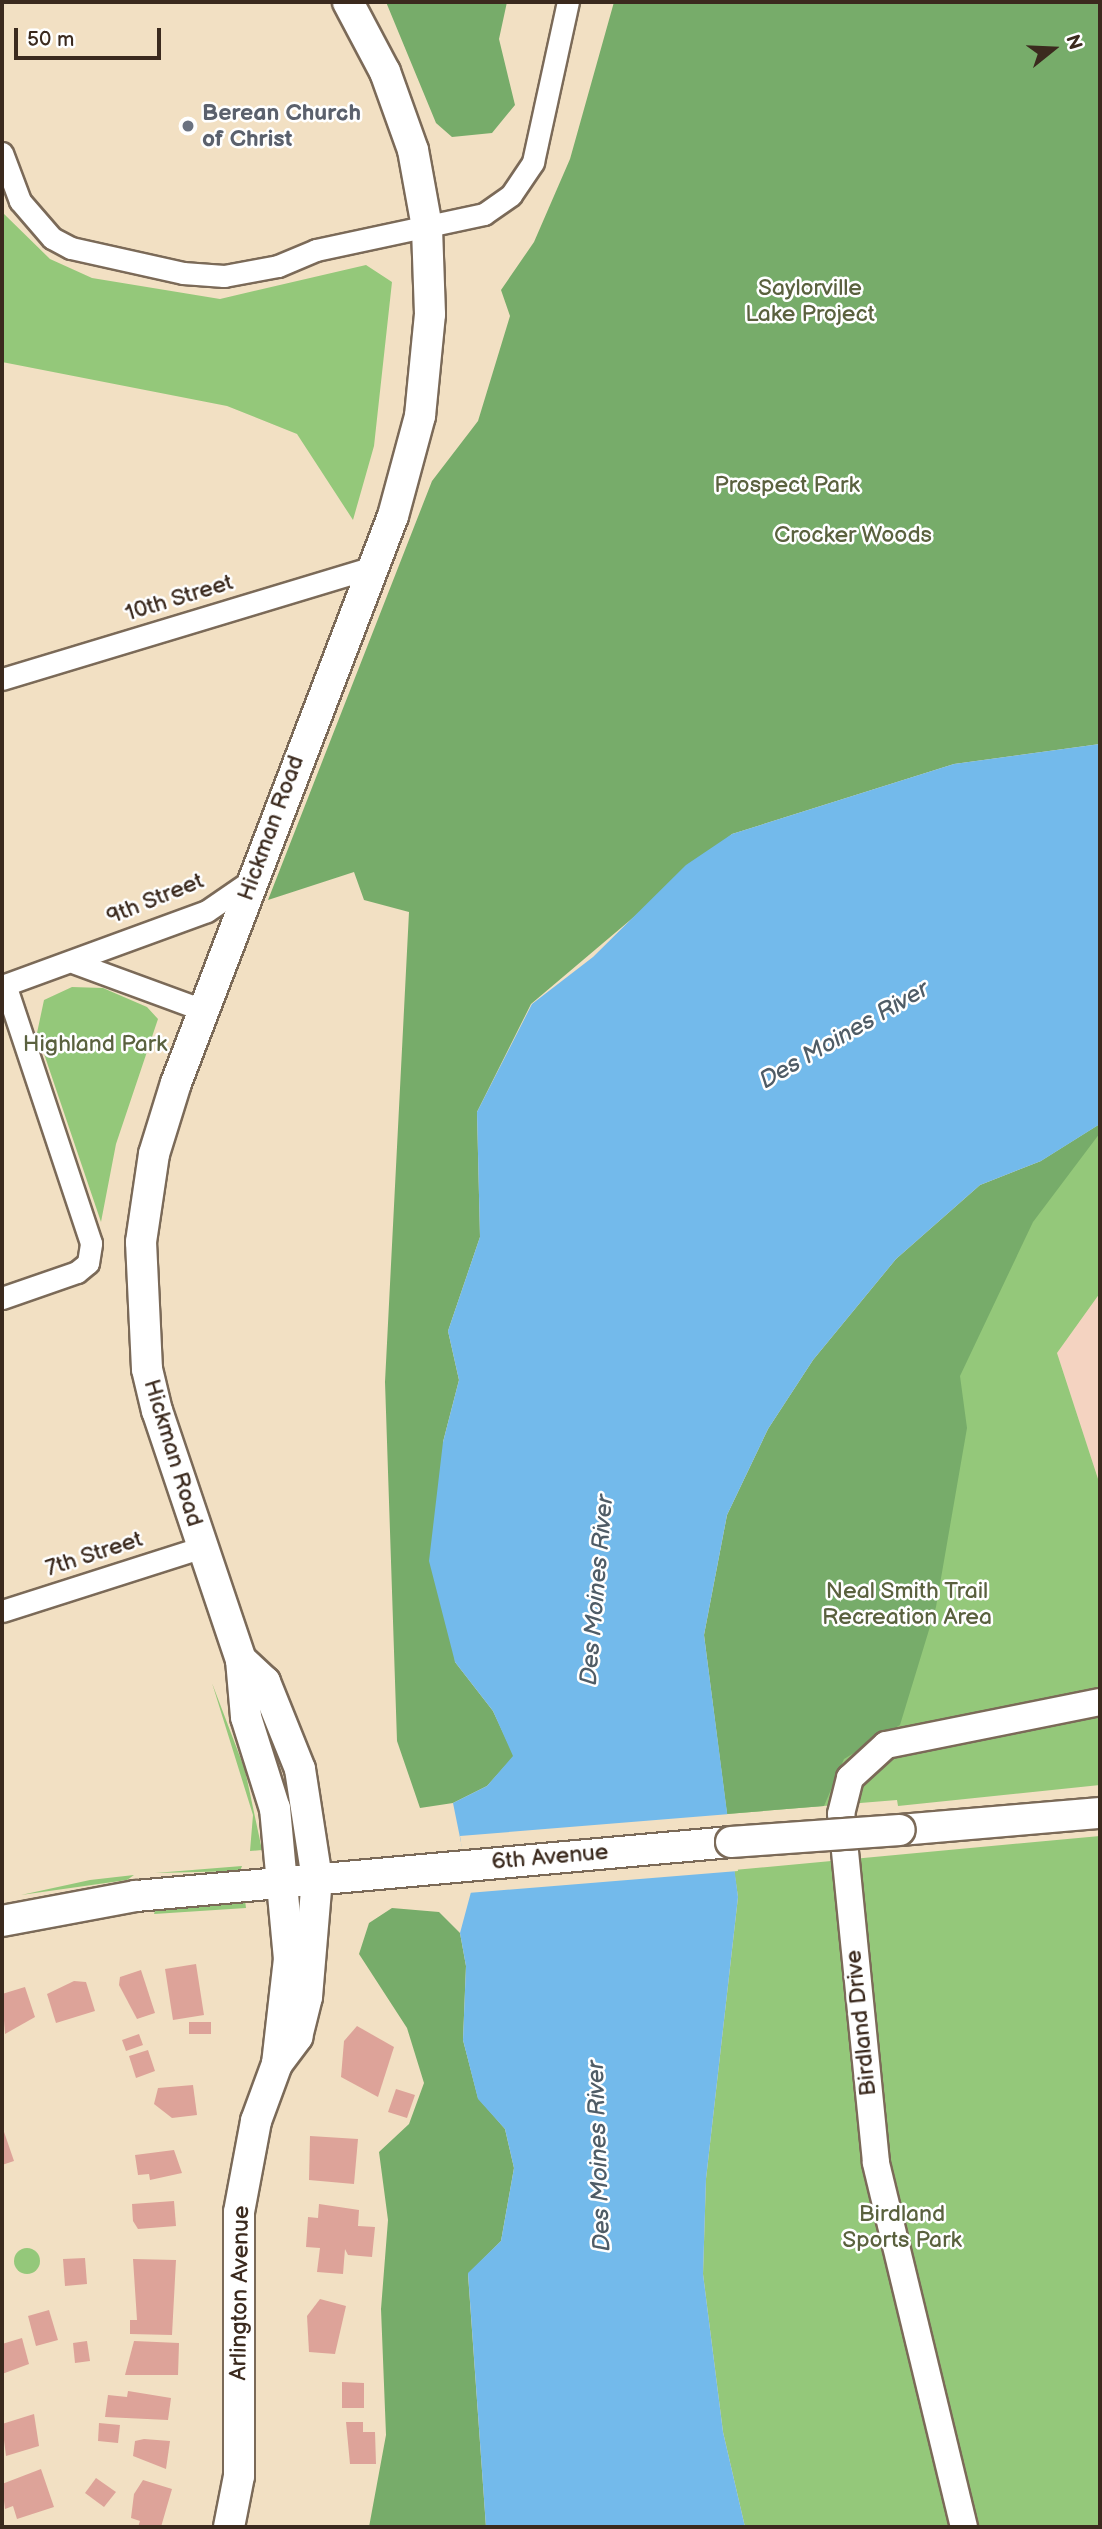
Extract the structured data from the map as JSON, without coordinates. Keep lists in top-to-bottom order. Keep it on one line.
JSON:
{"streets":{"main road":["Hickman Road","6th Avenue","Arlington Avenue"],"street":["10th Street","9th Street","7th Street","Birdland Drive"]},"crossings":[["10th Street","Hickman Road"],["Hickman Road","9th Street"],["Hickman Road","7th Street"],["Hickman Road","6th Avenue"],["Hickman Road","Arlington Avenue"],["6th Avenue","Arlington Avenue"]],"water":["Des Moines River"],"parks":["Saylorville Lake Project","Prospect Park","Crocker Woods","Highland Park","Neal Smith Trail Recreation Area","Birdland Sports Park"],"places":["Berean Church of Christ"],"scale_bar":"50 m","north":"right"}
